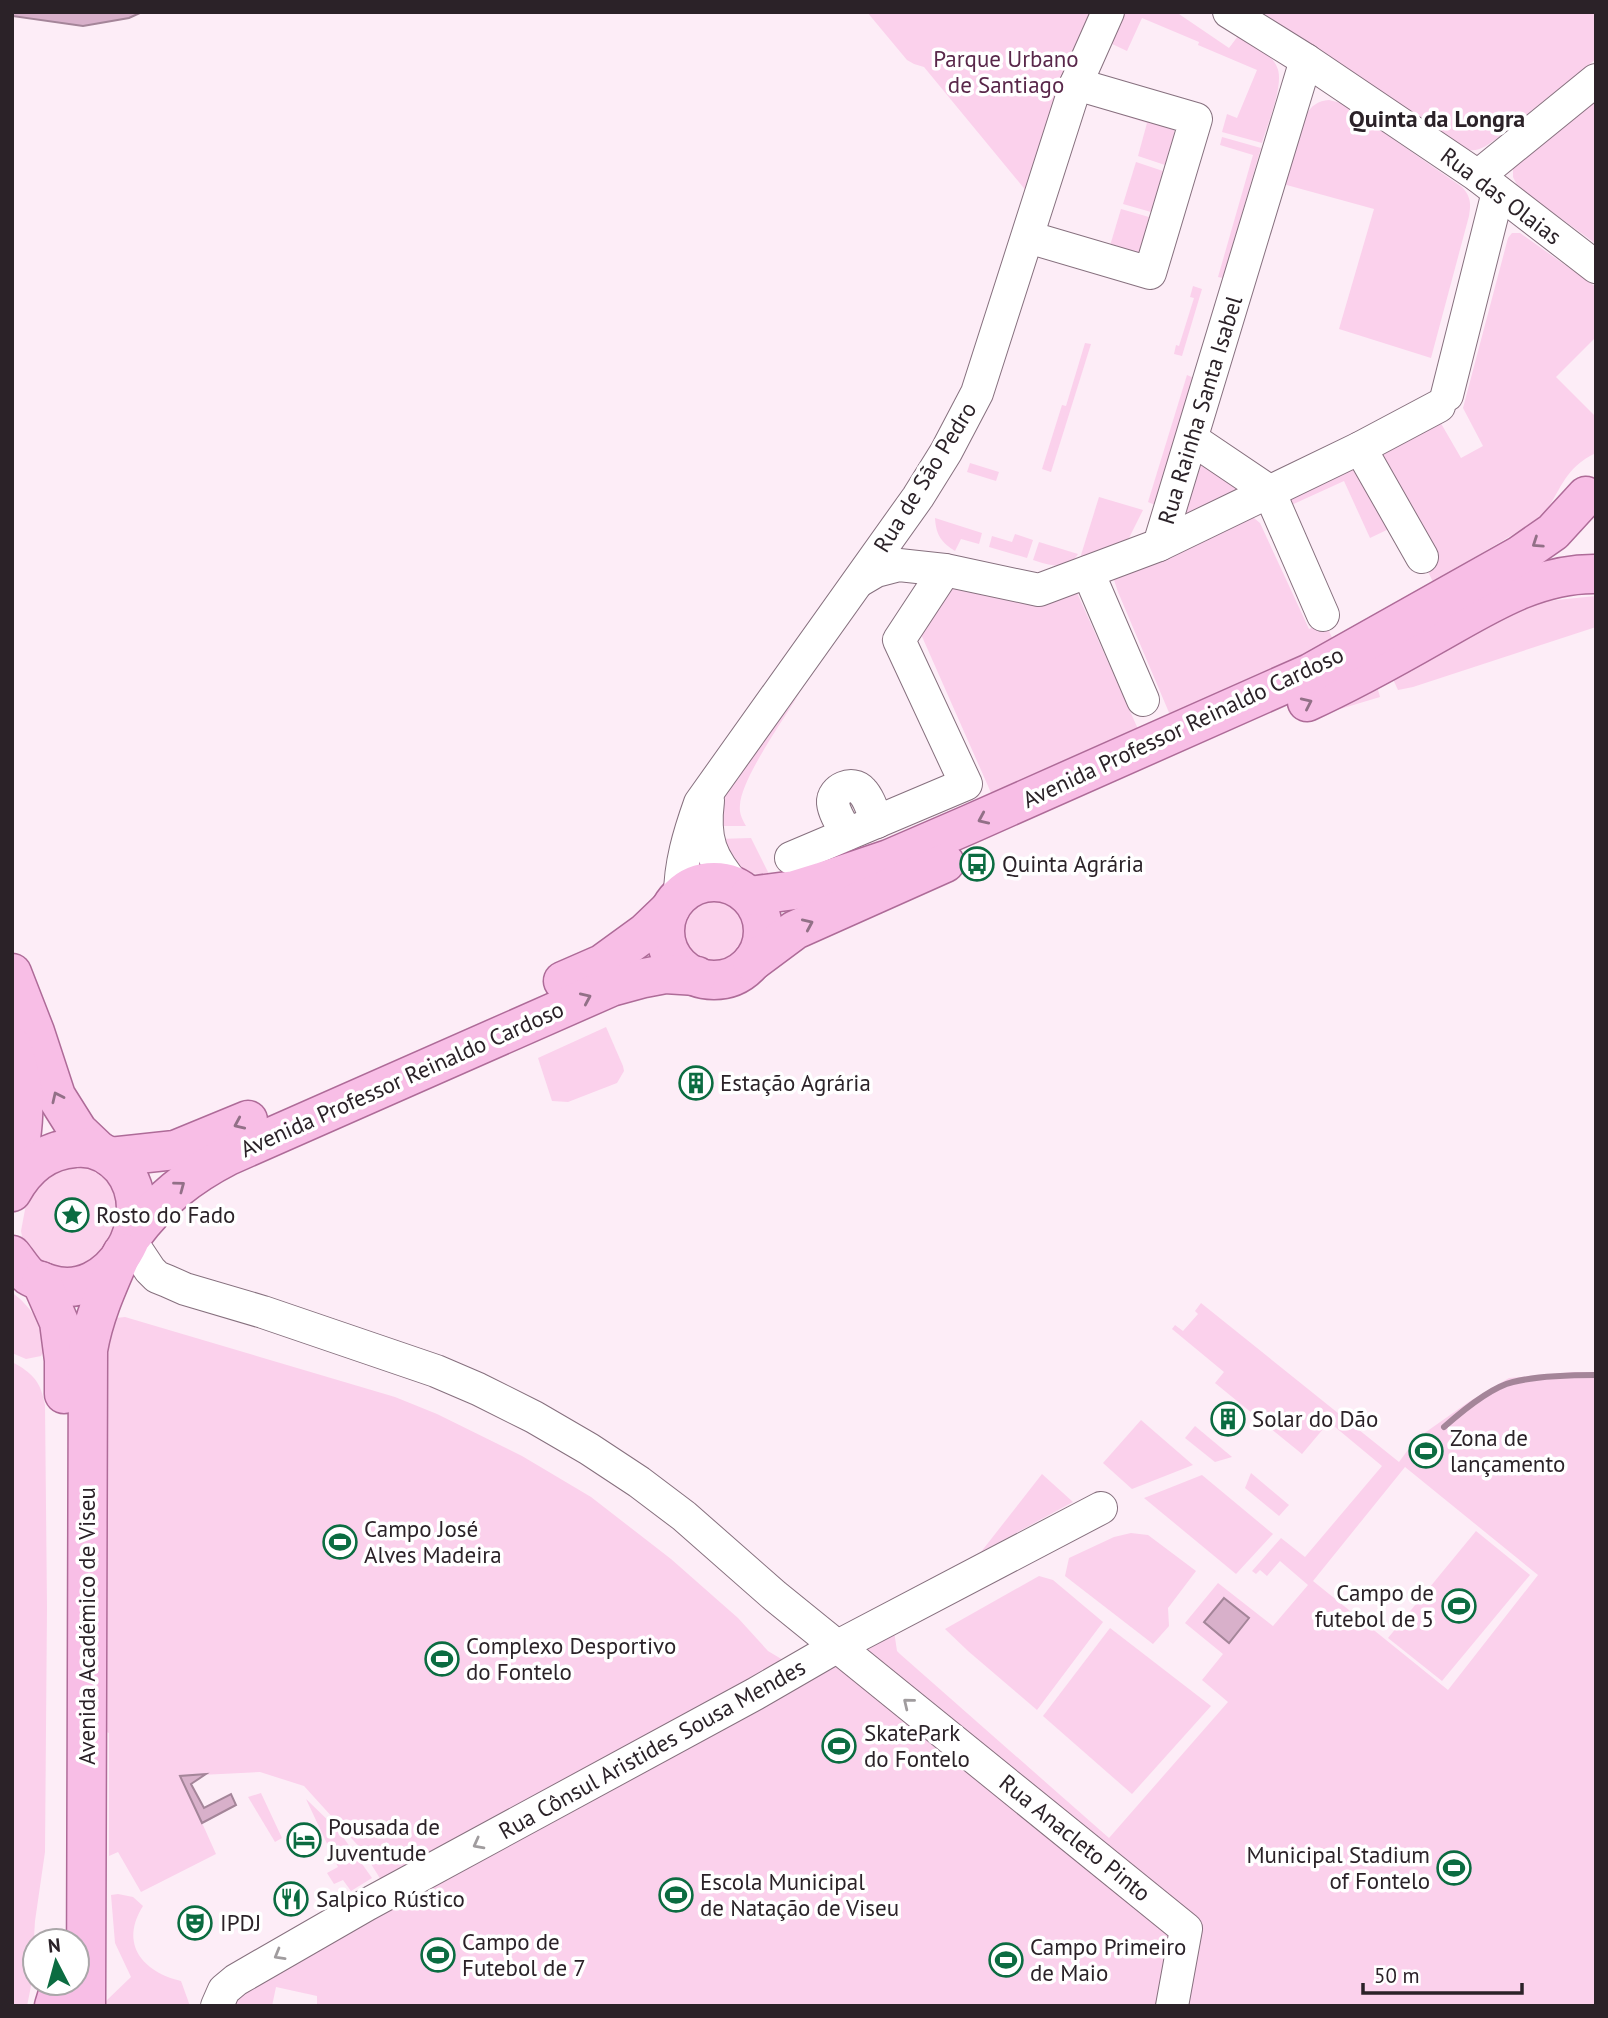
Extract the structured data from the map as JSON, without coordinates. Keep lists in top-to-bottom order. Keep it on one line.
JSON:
{"streets":{"main road":["Avenida Professor Reinaldo Cardoso","Avenida Académico de Viseu"],"street":["Rua das Olaias","Rua Rainha Santa Isabel","Rua de São Pedro","Rua Cônsul Aristides Sousa Mendes","Rua Anacleto Pinto"]},"crossings":[["Rua das Olaias","Rua Rainha Santa Isabel"],["Rua Rainha Santa Isabel","Rua de São Pedro"],["Rua de São Pedro","Avenida Professor Reinaldo Cardoso"],["Avenida Professor Reinaldo Cardoso","Avenida Académico de Viseu"],["Rua Cônsul Aristides Sousa Mendes","Rua Anacleto Pinto"]],"one_way":["Rua Cônsul Aristides Sousa Mendes","Rua Anacleto Pinto"],"districts":["Quinta da Longra"],"parks":["Parque Urbano de Santiago"],"places":{"bus stop":["Quinta Agrária"],"building":["Estação Agrária","Solar do Dão"],"place":["Rosto do Fado"],"sports":["Zona de lançamento","Campo José Alves Madeira","Campo de futebol de 5","Complexo Desportivo do Fontelo","SkatePark do Fontelo","Municipal Stadium of Fontelo","Escola Municipal de Natação de Viseu","Campo de Futebol de 7","Campo Primeiro de Maio"],"hotel":["Pousada de Juventude"],"restaurant":["Salpico Rústico"],"theatre":["IPDJ"]},"scale_bar":"50 m","north":"top"}
